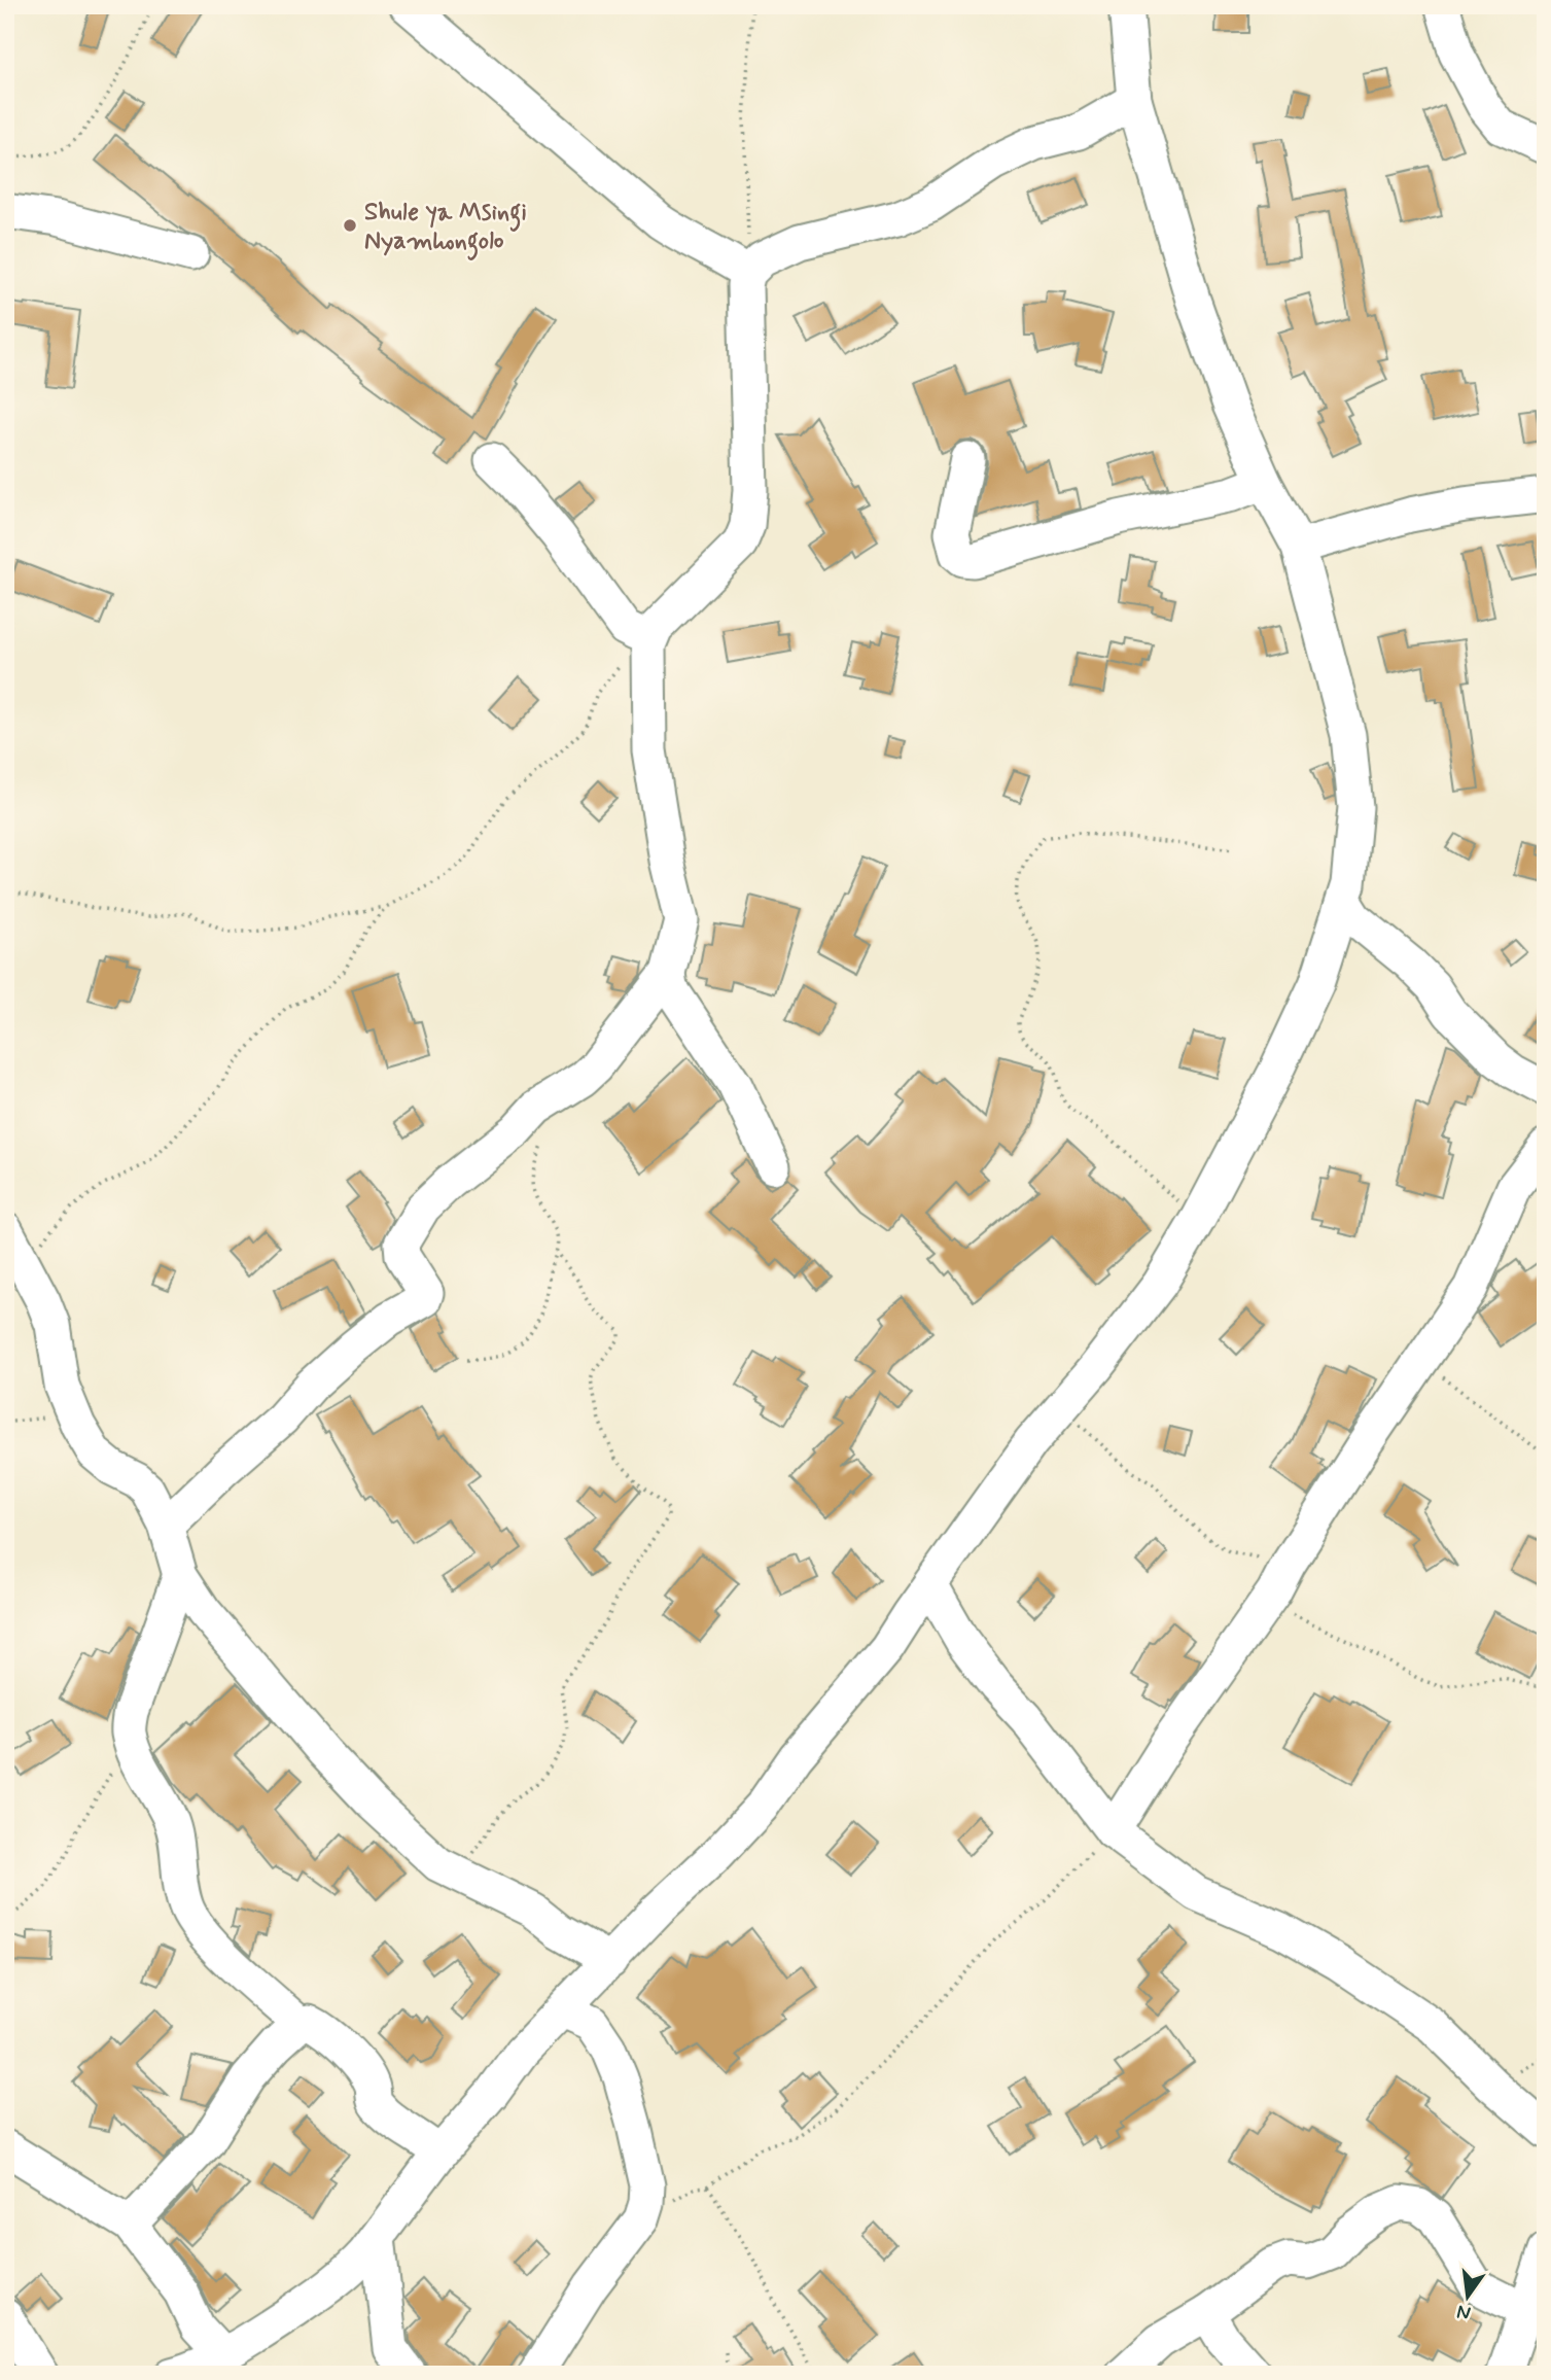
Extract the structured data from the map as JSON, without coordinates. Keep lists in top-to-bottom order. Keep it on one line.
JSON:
{"places":["Shule ya Msingi Nyamhongolo"],"north":"bottom"}
